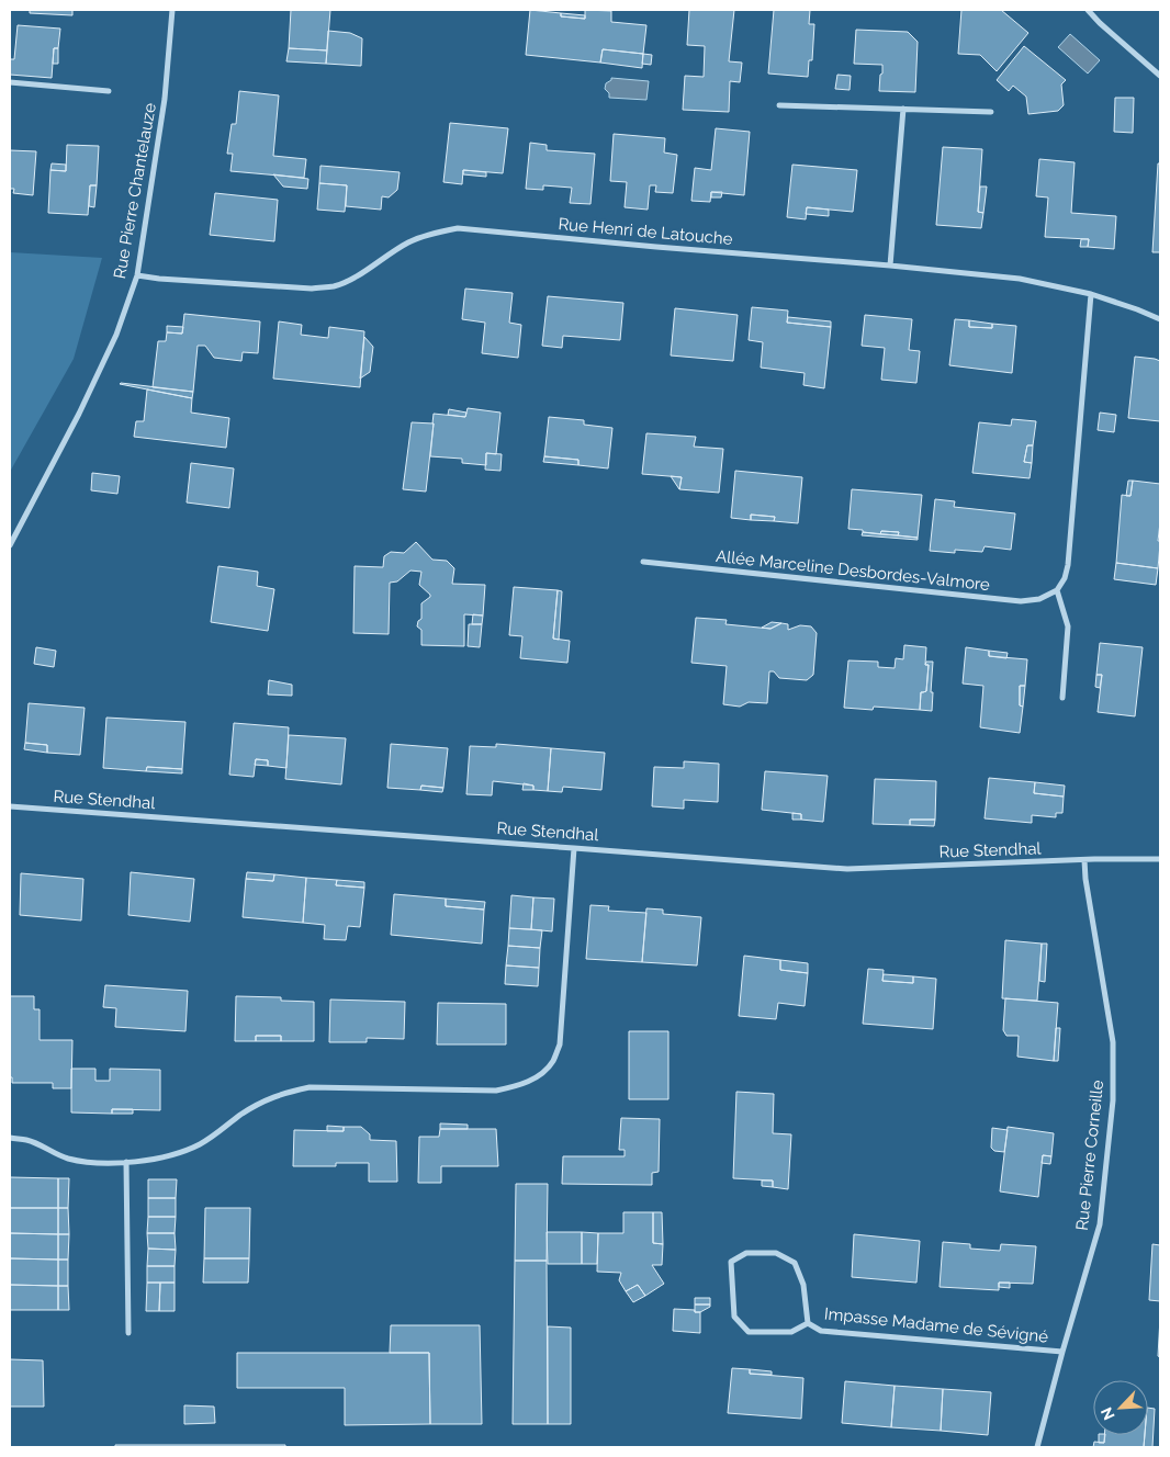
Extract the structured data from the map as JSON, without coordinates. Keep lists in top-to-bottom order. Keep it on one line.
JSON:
{"streets":{"street":["Rue Pierre Chantelauze","Rue Henri de Latouche","Allée Marceline Desbordes-Valmore","Rue Stendhal","Rue Pierre Corneille","Impasse Madame de Sévigné"]},"crossings":[["Rue Pierre Chantelauze","Rue Henri de Latouche"],["Rue Stendhal","Rue Pierre Corneille"],["Rue Pierre Corneille","Impasse Madame de Sévigné"]],"north":"bottom left"}
